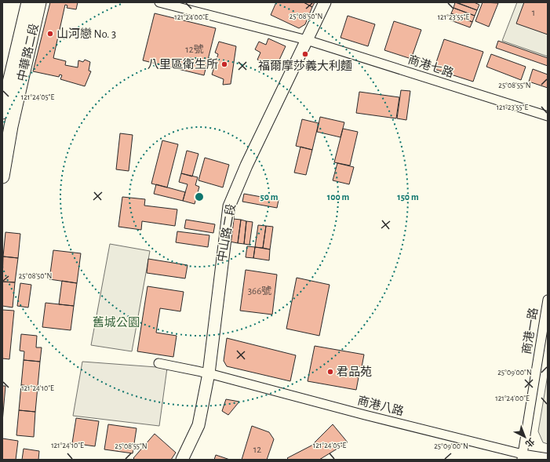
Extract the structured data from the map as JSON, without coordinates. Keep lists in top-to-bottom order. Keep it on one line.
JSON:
{"streets":{"main road":["中華路二段","中山路二段"],"street":["商港七路","商港一路","商港八路"]},"crossings":[["商港七路","中山路二段"],["中山路二段","商港八路"],["商港一路","商港八路"]],"parks":["舊城公園"],"places":["山河戀 No. 3","福爾摩莎義大利麵","八里區衛生所","君品苑"],"house_numbers":["1","12號","366號","12"],"north":"bottom right","coordinates":["25°08'50\"N","121°24'00\"E","121°23'55\"E","25°08'55\"N","121°24'05\"E","25°09'00\"N","121°24'10\"E"],"rings":["50 m","100 m","150 m"]}
